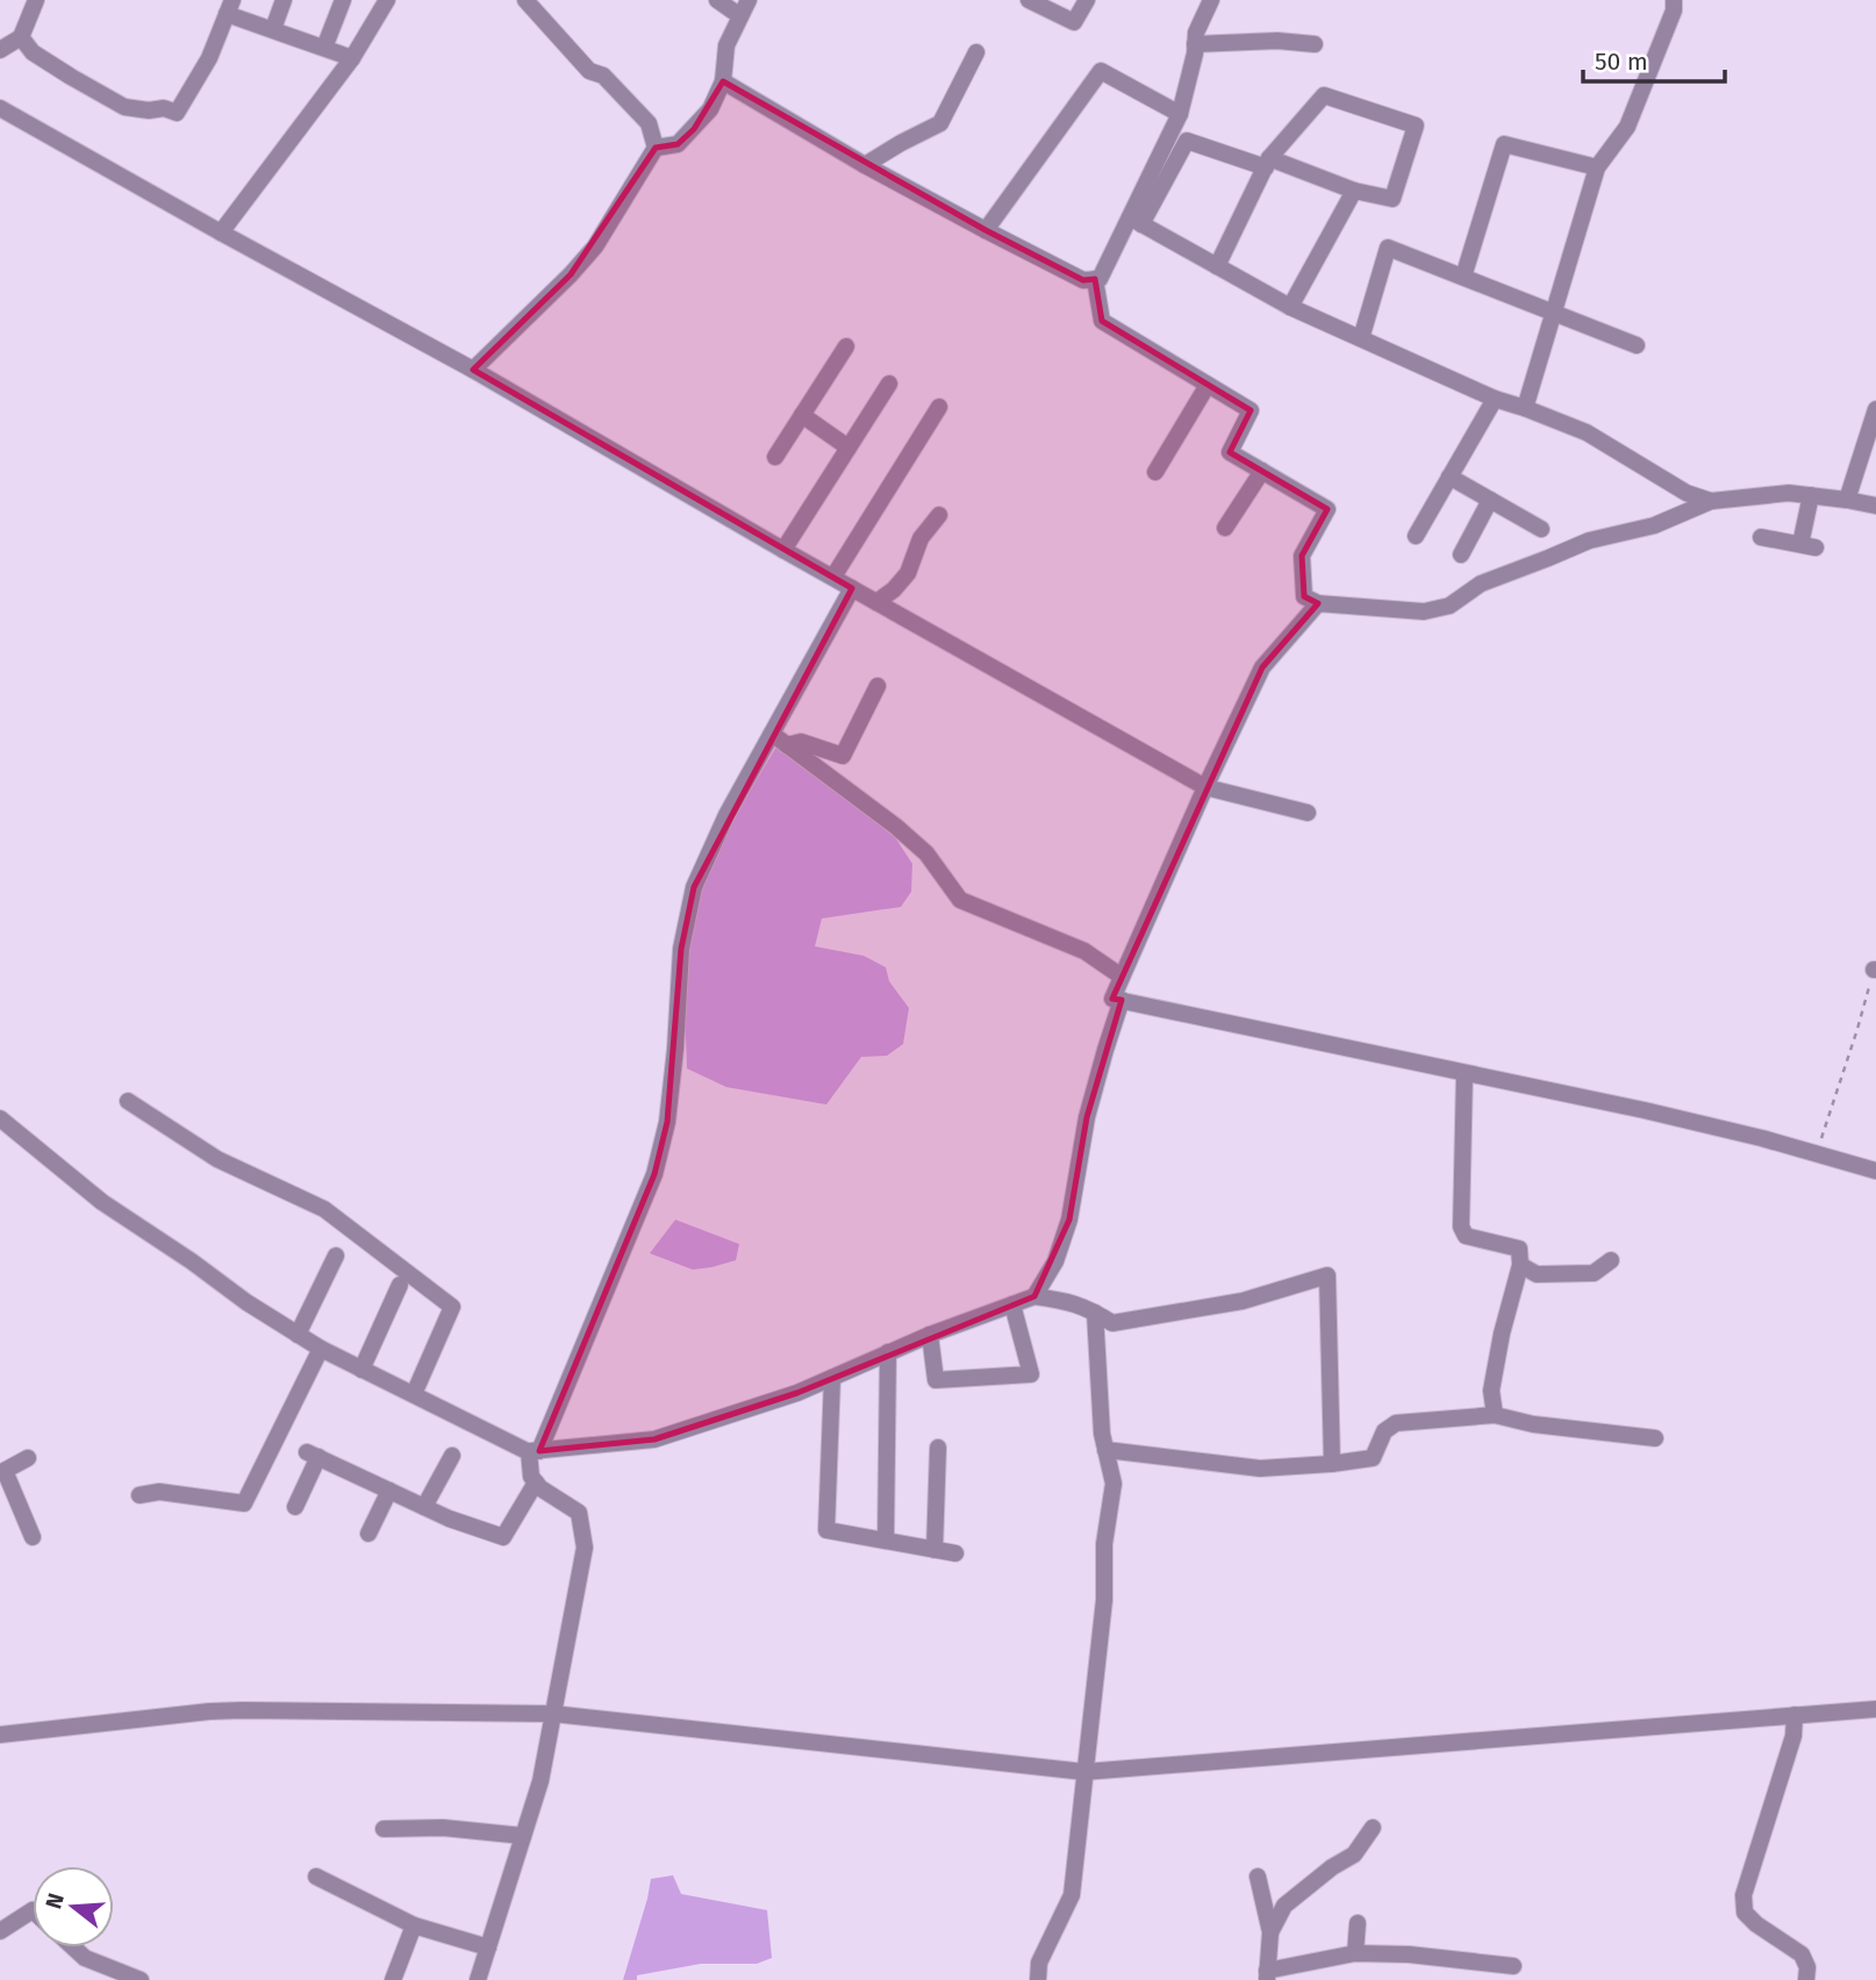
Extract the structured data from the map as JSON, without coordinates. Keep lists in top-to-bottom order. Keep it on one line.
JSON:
{"scale_bar":"50 m","north":"left"}
